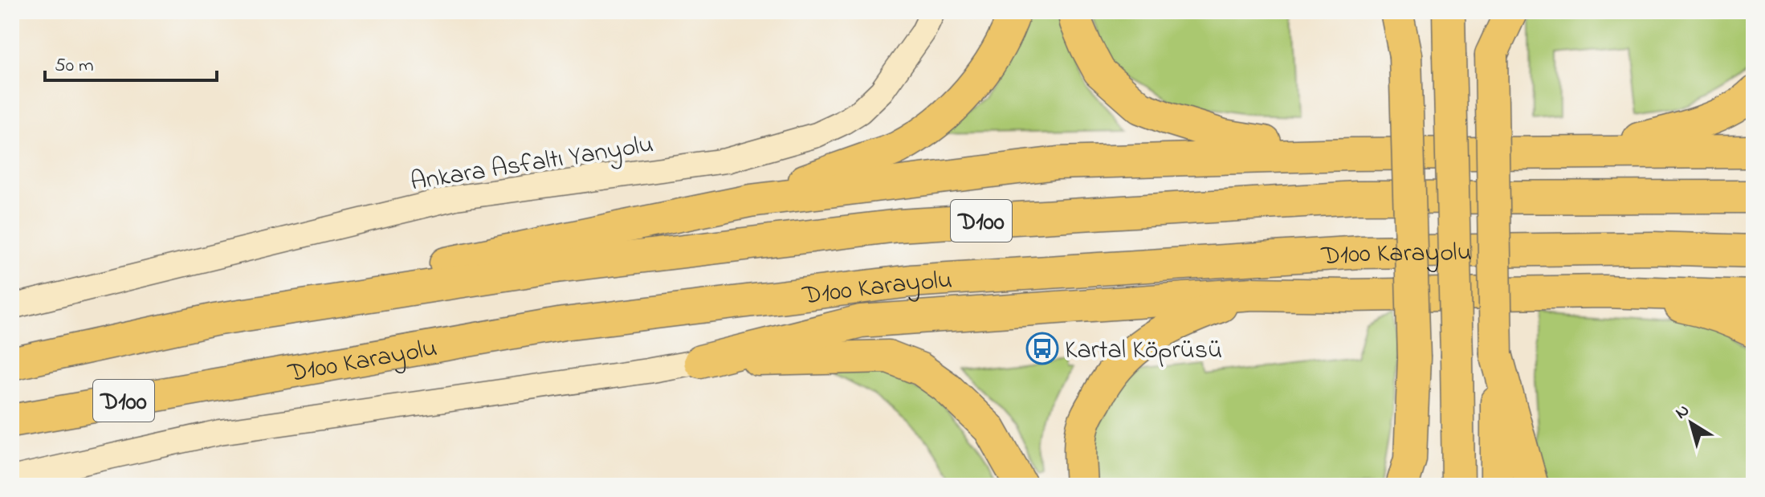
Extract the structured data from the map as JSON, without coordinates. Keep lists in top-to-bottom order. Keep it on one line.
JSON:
{"streets":{"highway":["D100","D100 Karayolu"],"main road":["Ankara Asfaltı Yanyolu"]},"places":{"bus stop":["Kartal Köprüsü"]},"scale_bar":"50 m","north":"top left"}
